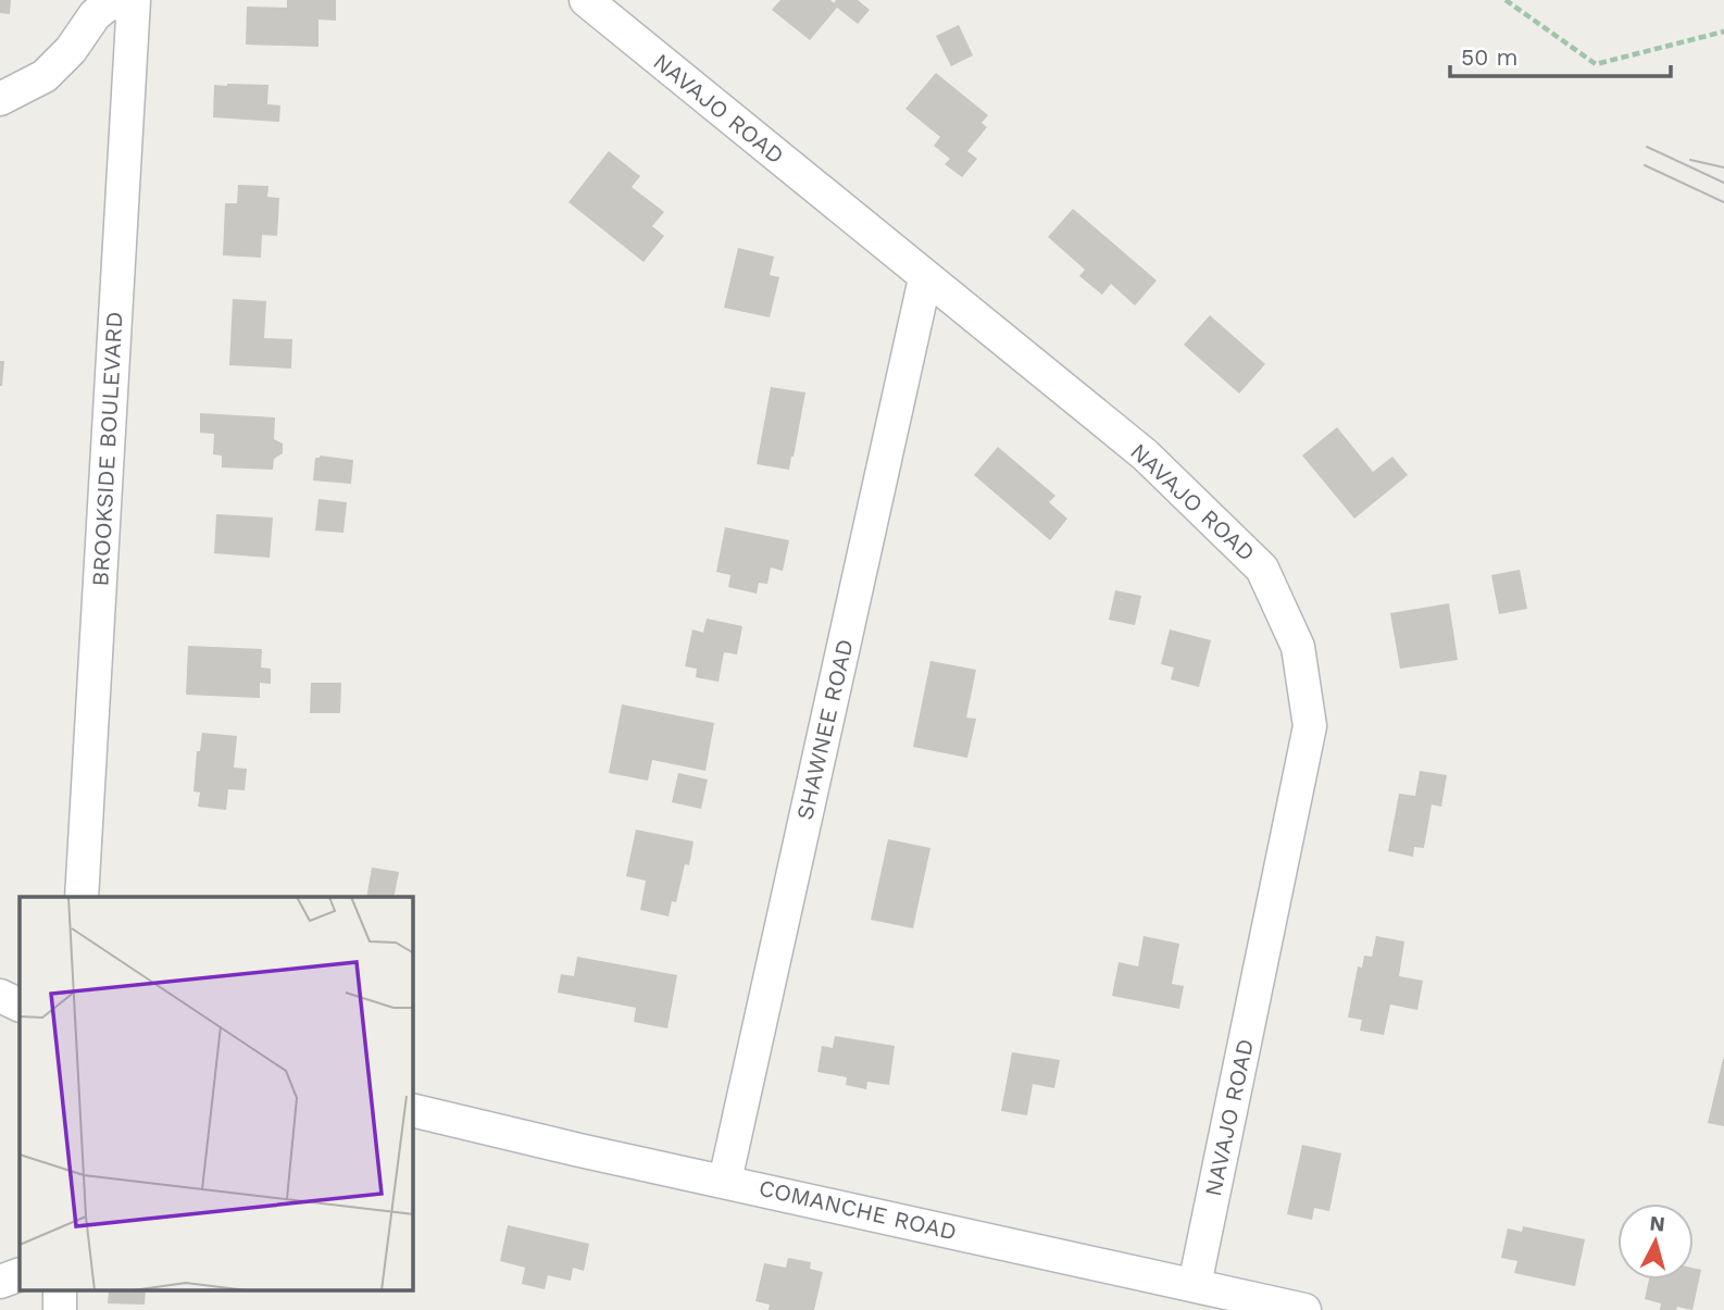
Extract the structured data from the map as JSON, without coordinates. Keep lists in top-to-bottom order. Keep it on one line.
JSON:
{"streets":{"street":["NAVAJO ROAD","BROOKSIDE BOULEVARD","SHAWNEE ROAD","COMANCHE ROAD"]},"crossings":[["NAVAJO ROAD","SHAWNEE ROAD"],["NAVAJO ROAD","COMANCHE ROAD"],["SHAWNEE ROAD","COMANCHE ROAD"]],"scale_bar":"50 m","north":"top"}
